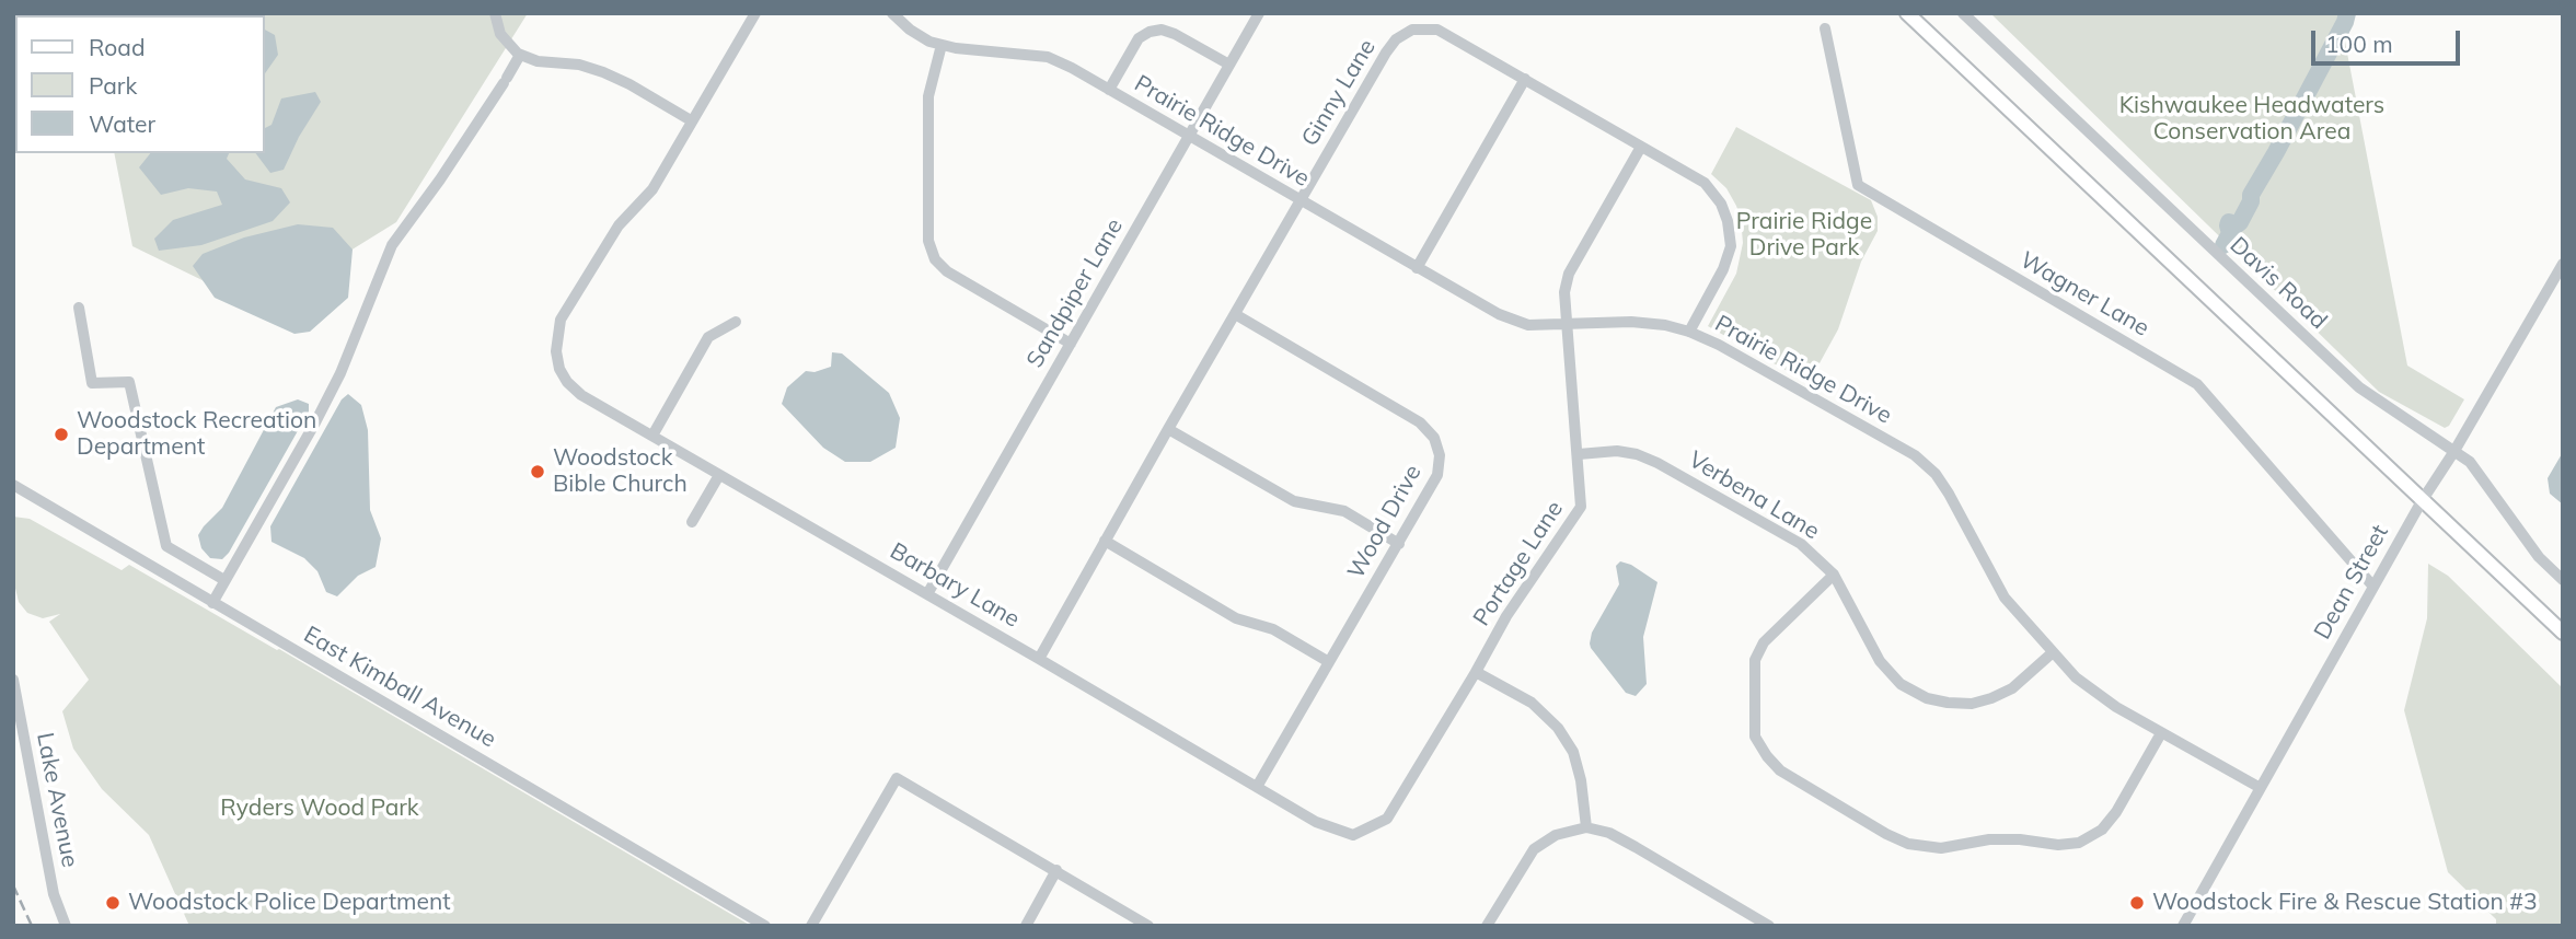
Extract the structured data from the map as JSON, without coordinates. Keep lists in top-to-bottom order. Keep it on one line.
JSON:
{"streets":{"street":["Ginny Lane","Prairie Ridge Drive","Davis Road","Sandpiper Lane","Wagner Lane","Verbena Lane","Wood Drive","Portage Lane","Dean Street","Barbary Lane","East Kimball Avenue","Lake Avenue"]},"crossings":[["Ginny Lane","Prairie Ridge Drive"],["Ginny Lane","Wood Drive"],["Ginny Lane","Portage Lane"],["Ginny Lane","Barbary Lane"],["Prairie Ridge Drive","Sandpiper Lane"],["Prairie Ridge Drive","Verbena Lane"],["Prairie Ridge Drive","Portage Lane"],["Prairie Ridge Drive","Dean Street"],["Davis Road","Dean Street"],["Sandpiper Lane","Barbary Lane"],["Wagner Lane","Dean Street"],["Verbena Lane","Portage Lane"],["Wood Drive","Barbary Lane"],["Portage Lane","Barbary Lane"]],"parks":["Kishwaukee Headwaters Conservation Area","Prairie Ridge Drive Park","Ryders Wood Park"],"places":["Woodstock Recreation Department","Woodstock Bible Church","Woodstock Police Department","Woodstock Fire & Rescue Station #3"],"legend":["Road","Park","Water"],"scale_bar":"100 m"}
